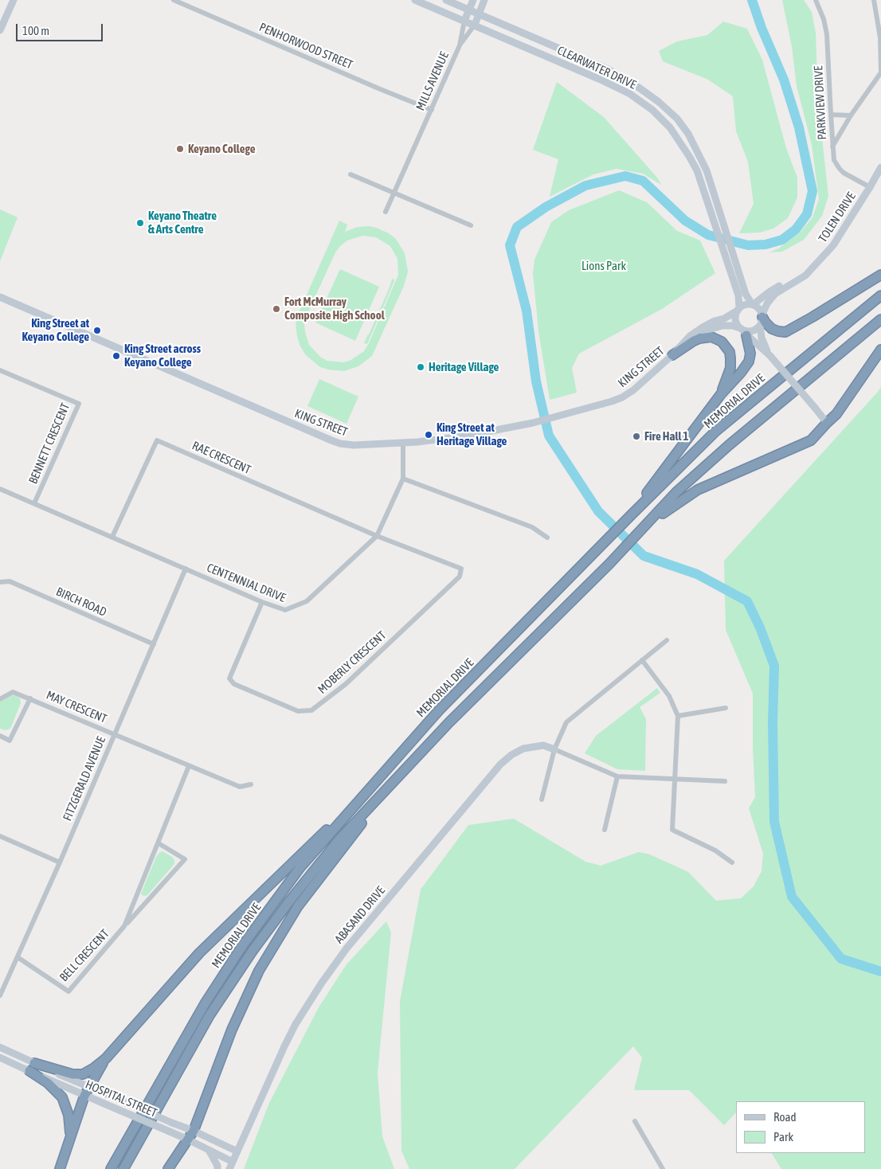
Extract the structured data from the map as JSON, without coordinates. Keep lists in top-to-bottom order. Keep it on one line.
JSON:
{"streets":{"highway":["MEMORIAL DRIVE"],"main road":["CLEARWATER DRIVE","TOLEN DRIVE","KING STREET","ABASAND DRIVE","HOSPITAL STREET"],"street":["PENHORWOOD STREET","MILLS AVENUE","PARKVIEW DRIVE","BENNETT CRESCENT","RAE CRESCENT","CENTENNIAL DRIVE","BIRCH ROAD","MOBERLY CRESCENT","MAY CRESCENT","FITZGERALD AVENUE","BELL CRESCENT"]},"crossings":[["PENHORWOOD STREET","MILLS AVENUE"],["CLEARWATER DRIVE","MILLS AVENUE"],["CLEARWATER DRIVE","TOLEN DRIVE"],["CLEARWATER DRIVE","KING STREET"],["PARKVIEW DRIVE","TOLEN DRIVE"],["TOLEN DRIVE","KING STREET"],["KING STREET","CENTENNIAL DRIVE"],["BENNETT CRESCENT","CENTENNIAL DRIVE"],["RAE CRESCENT","CENTENNIAL DRIVE"],["RAE CRESCENT","MOBERLY CRESCENT"],["CENTENNIAL DRIVE","MOBERLY CRESCENT"],["CENTENNIAL DRIVE","FITZGERALD AVENUE"],["BIRCH ROAD","FITZGERALD AVENUE"],["MAY CRESCENT","FITZGERALD AVENUE"],["FITZGERALD AVENUE","BELL CRESCENT"],["ABASAND DRIVE","HOSPITAL STREET"]],"parks":["Lions Park"],"places":["Keyano College","Keyano Theatre & Arts Centre","Fort McMurray Composite High School","King Street at Keyano College","King Street across Keyano College","Heritage Village","King Street at Heritage Village","Fire Hall 1"],"legend":["Road","Park"],"scale_bar":"100 m"}
